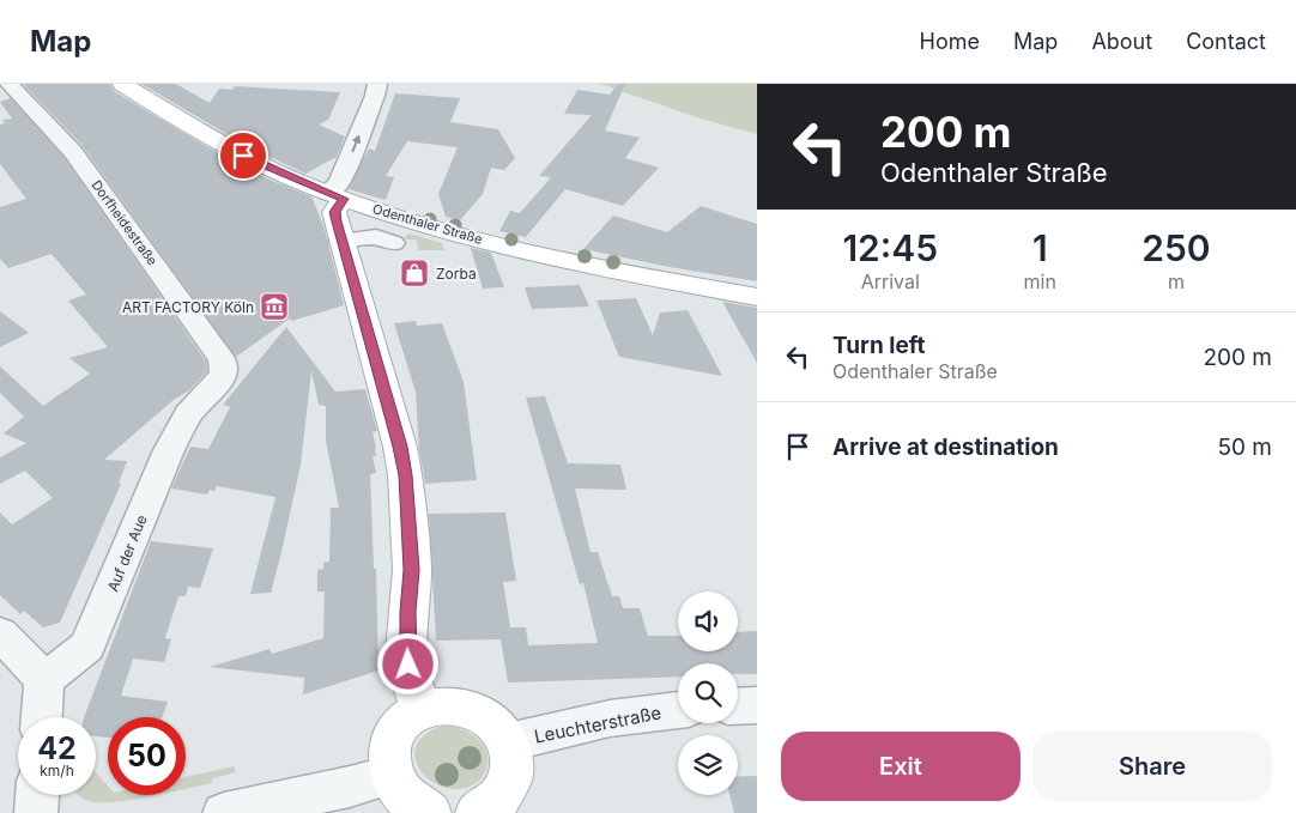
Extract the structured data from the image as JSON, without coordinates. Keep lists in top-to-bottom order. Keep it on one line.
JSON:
{"streets":{"main road":["Odenthaler Straße"],"street":["Dorfheidestraße","Auf der Aue","Leuchterstraße"]},"crossings":[["Dorfheidestraße","Auf der Aue"]],"places":{"shop":["Zorba"],"museum":["ART FACTORY Köln"]},"page":{"header":"Map","nav":["Home","Map","About","Contact"],"turn":["200 m","Odenthaler Straße"],"eta":["12:45","Arrival","1","min","250","m"],"list":[{"name":"Turn left","note":"Odenthaler Straße","value":"200 m"},{"name":"Arrive at destination","value":"50 m"}],"speed":"42 km/h","limit":"50","buttons":["Exit","Share"]}}
